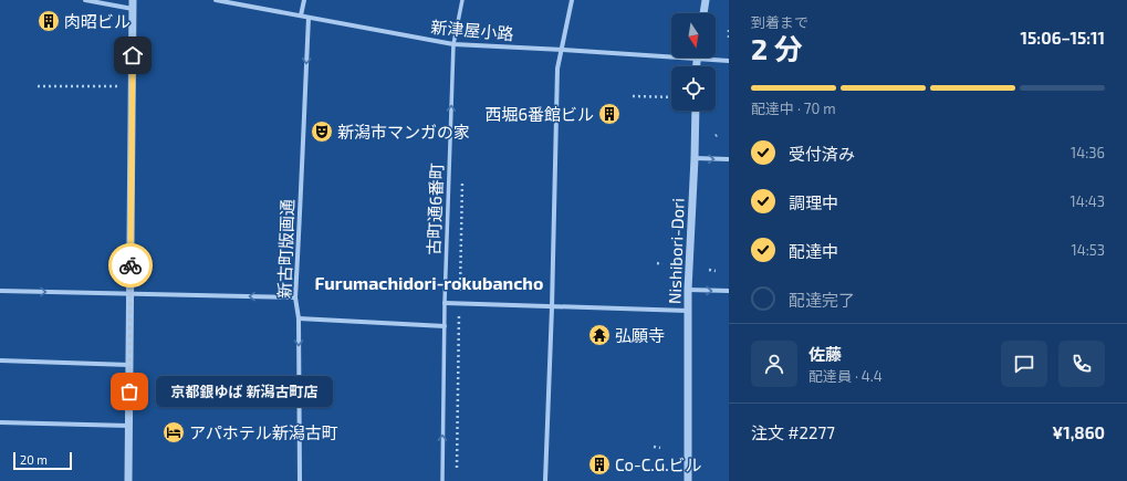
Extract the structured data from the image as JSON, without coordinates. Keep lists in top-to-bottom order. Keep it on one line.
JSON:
{"streets":{"street":["新津屋小路","古町通6番町","新古町版画通","Nishibori-Dori"]},"crossings":[["新津屋小路","古町通6番町"],["新津屋小路","新古町版画通"]],"one_way":["古町通6番町","新古町版画通"],"districts":["Furumachidori-rokubancho"],"places":{"building":["肉昭ビル","西堀6番館ビル","Co-C.G.ビル"],"theatre":["新潟市マンガの家"],"temple":["弘願寺"],"other":["京都銀ゆば 新潟古町店"],"hotel":["アパホテル新潟古町"]},"scale_bar":"20 m","north":"bottom","page":{"heading":["2 分","到着まで","15:06–15:11"],"panel":["佐藤","配達員 · 4.4","注文 #2277","¥1,860"],"bar":"配達中 · 70 m","list":[["受付済み","14:36"],["調理中","14:43"],["配達中","14:53"],"配達完了"],"bubble":"京都銀ゆば 新潟古町店","scale":"20 m"}}
